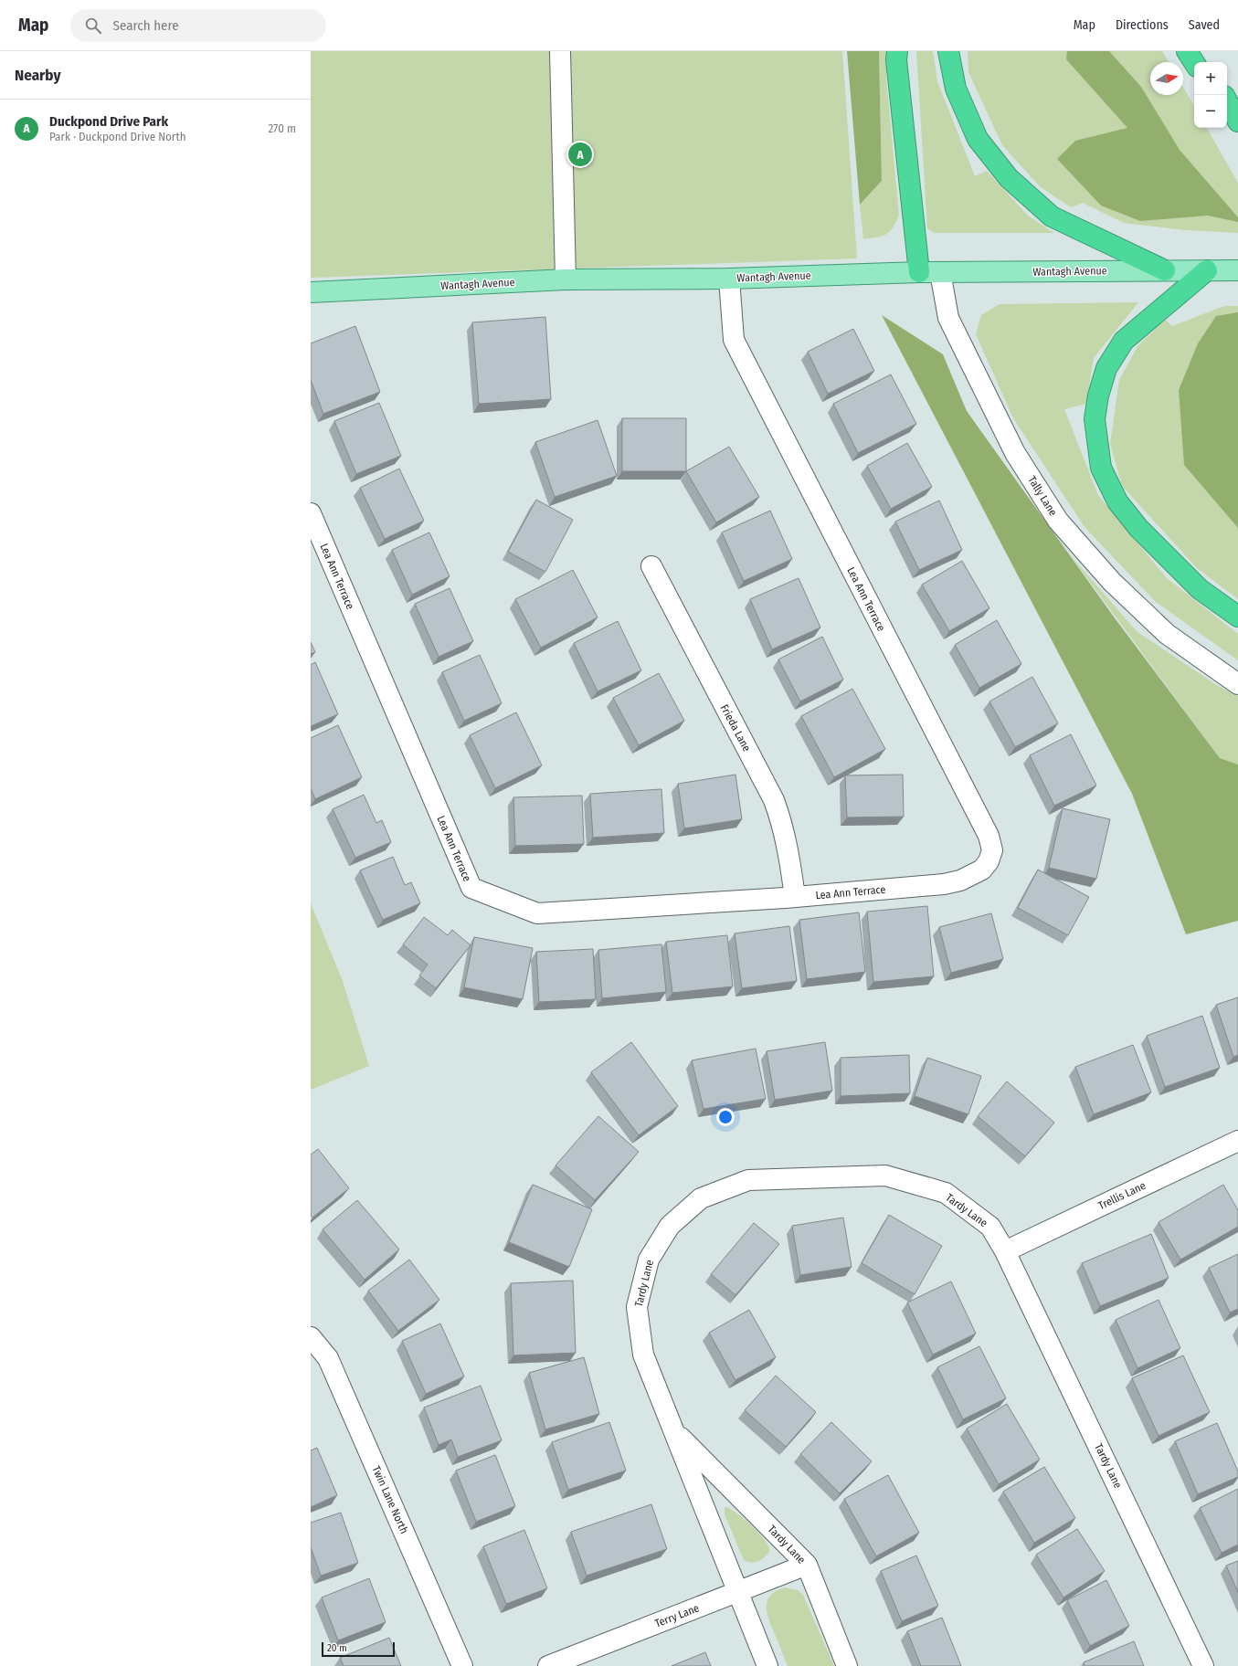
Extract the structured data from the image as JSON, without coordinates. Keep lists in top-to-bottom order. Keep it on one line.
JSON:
{"streets":{"main road":["Wantagh Avenue"],"street":["Tally Lane","Lea Ann Terrace","Frieda Lane","Trellis Lane","Tardy Lane","Twin Lane North","Terry Lane"]},"crossings":[["Wantagh Avenue","Tally Lane"],["Wantagh Avenue","Lea Ann Terrace"],["Lea Ann Terrace","Frieda Lane"],["Trellis Lane","Tardy Lane"],["Tardy Lane","Terry Lane"]],"scale_bar":"20 m","north":"right","page":{"header":"Map","search":"Search here","nav":["Map","Directions","Saved"],"heading":"Nearby","map_buttons":["+","−"],"list":[{"mark":"A","name":"Duckpond Drive Park","note":"Park · Duckpond Drive North","value":"270 m"}],"pins":"A","scale":"20 m"}}
